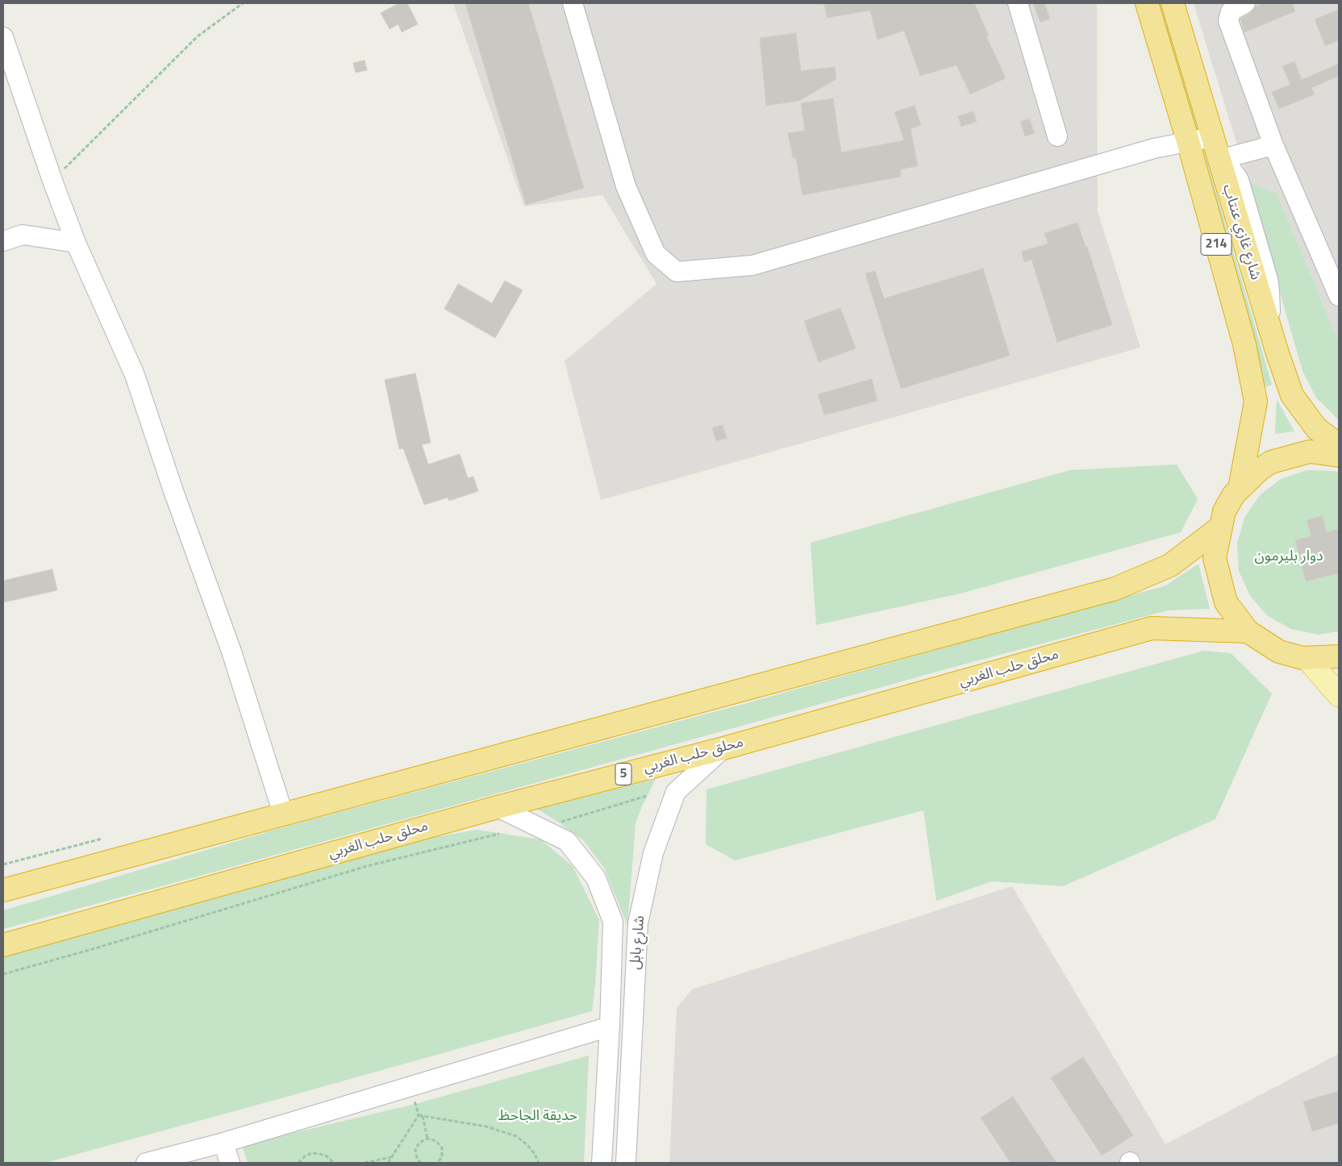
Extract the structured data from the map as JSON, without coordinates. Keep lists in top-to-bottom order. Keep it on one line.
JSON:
{"streets":{"highway":["شارع غازي عنتاب","214","محلق حلب الغربي","5"],"street":["شارع بابل"]},"crossings":[["محلق حلب الغربي","شارع بابل"]],"parks":["دوار بليرمون","حديقة الجاحظ"]}
